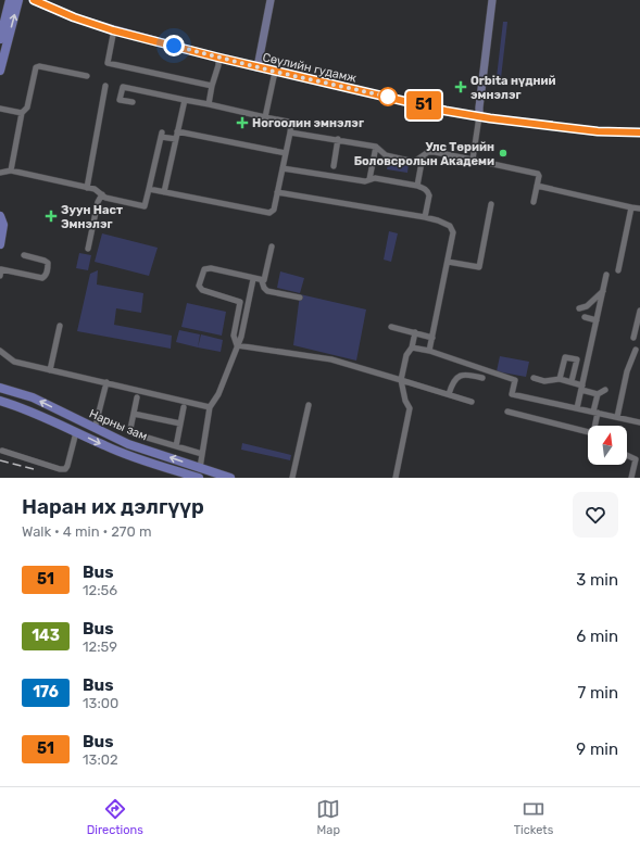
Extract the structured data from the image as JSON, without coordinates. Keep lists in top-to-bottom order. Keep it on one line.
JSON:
{"streets":{"main road":["Сөүлийн гудамж","Нарны зам"]},"places":{"health":["Orbita нүдний эмнэлэг","Ногоолин эмнэлэг","Зуун Наст Эмнэлэг"],"other":["Улс Төрийн Боловсролын Академи"]},"lines":["bus line 51"],"north":"top","page":{"on_map":"51","heading":["Наран их дэлгүүр","Walk · 4 min · 270 m"],"list":[{"mark":"51","name":"Bus","note":"12:56","value":"3 min"},{"mark":"143","name":"Bus","note":"12:59","value":"6 min"},{"mark":"176","name":"Bus","note":"13:00","value":"7 min"},{"mark":"51","name":"Bus","note":"13:02","value":"9 min"}],"tabs":["Directions","Map","Tickets"]}}
